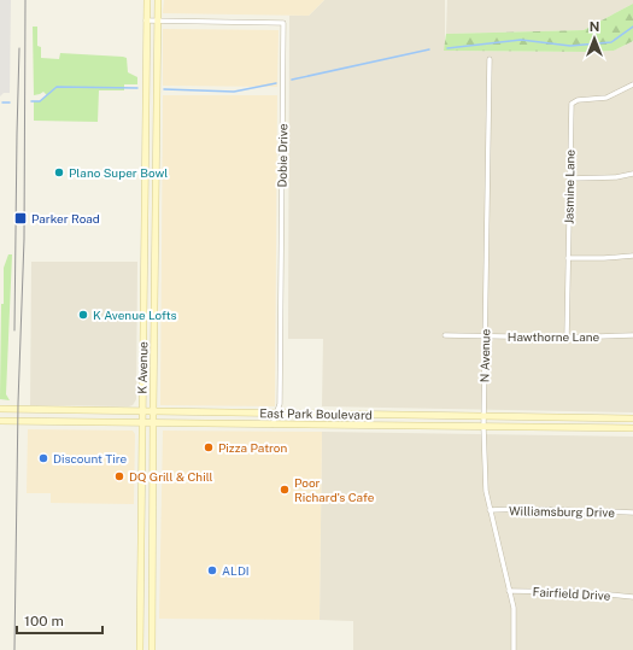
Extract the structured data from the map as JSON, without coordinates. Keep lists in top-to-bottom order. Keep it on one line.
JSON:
{"streets":{"main road":["K Avenue","East Park Boulevard"],"street":["Dobie Drive","Jasmine Lane","Hawthorne Lane","N Avenue","Williamsburg Drive","Fairfield Drive"]},"crossings":[["Dobie Drive","K Avenue"],["Dobie Drive","East Park Boulevard"],["Jasmine Lane","Hawthorne Lane"],["Hawthorne Lane","N Avenue"],["N Avenue","East Park Boulevard"],["N Avenue","Williamsburg Drive"],["N Avenue","Fairfield Drive"],["K Avenue","East Park Boulevard"]],"places":{"other":["Plano Super Bowl","K Avenue Lofts","Pizza Patron","Discount Tire","DQ Grill & Chill","Poor Richard's Cafe","ALDI"],"transit":["Parker Road"]},"scale_bar":"100 m","north":"top"}
